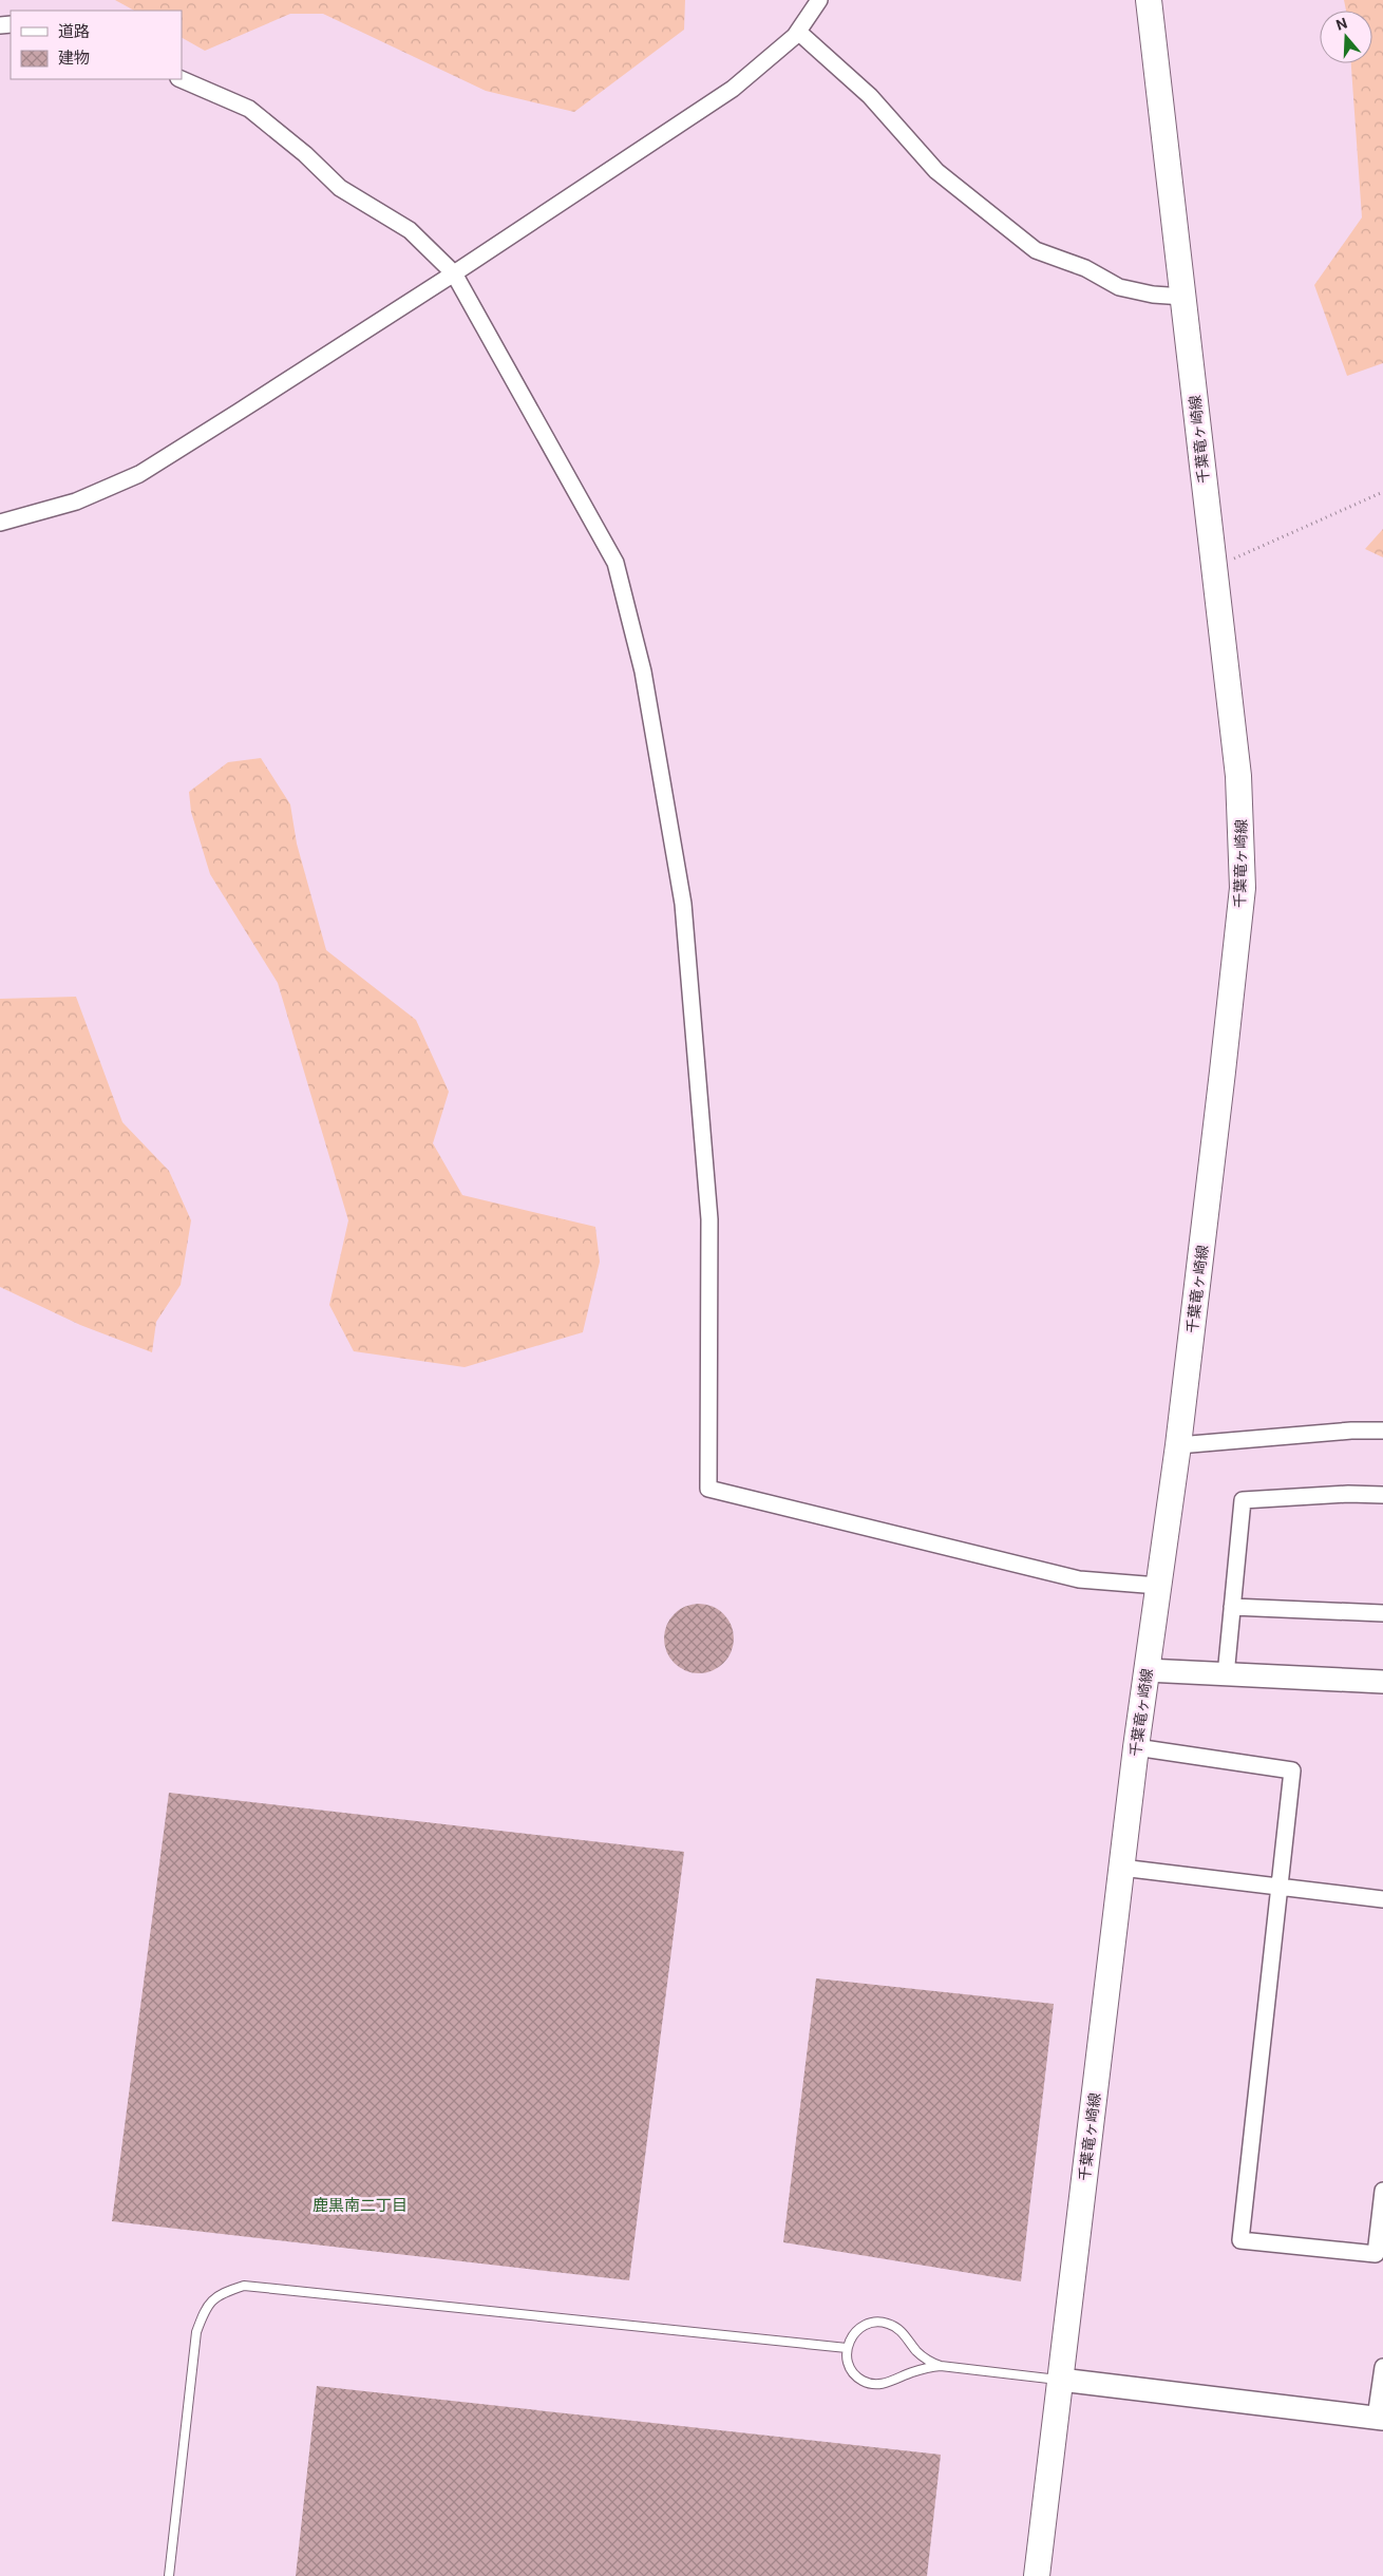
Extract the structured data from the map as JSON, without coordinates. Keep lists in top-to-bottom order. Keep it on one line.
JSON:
{"streets":{"main road":["千葉竜ヶ崎線"]},"districts":["鹿黒南二丁目"],"legend":["道路","建物"],"north":"top"}
